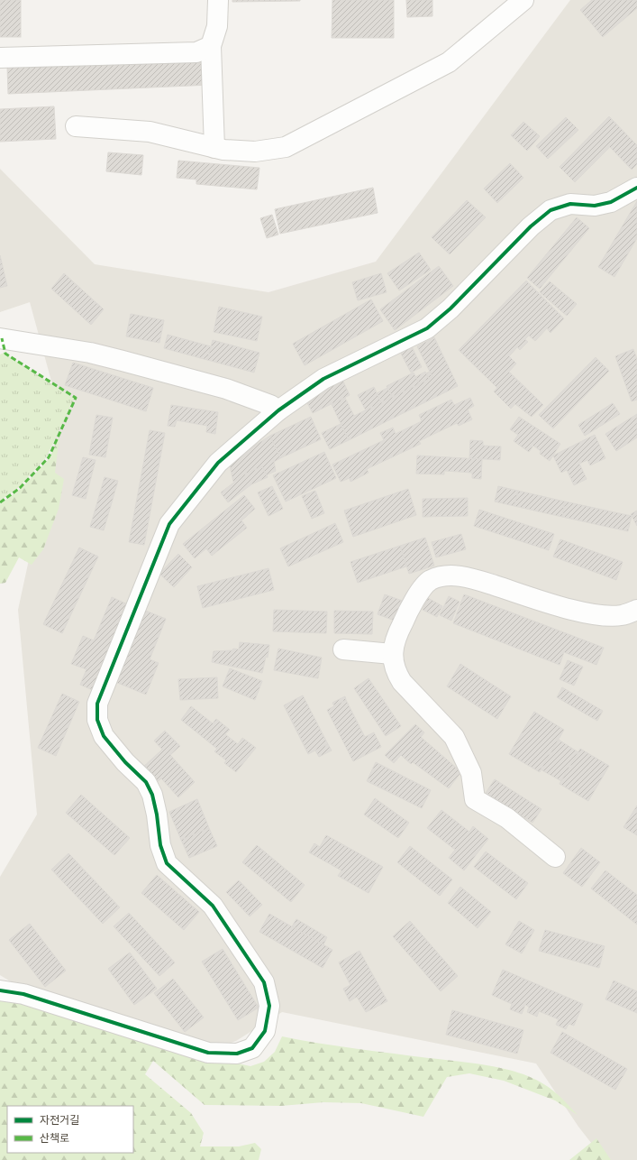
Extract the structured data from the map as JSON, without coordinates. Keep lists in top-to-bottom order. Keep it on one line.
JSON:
{"legend":["자전거길","산책로"]}
